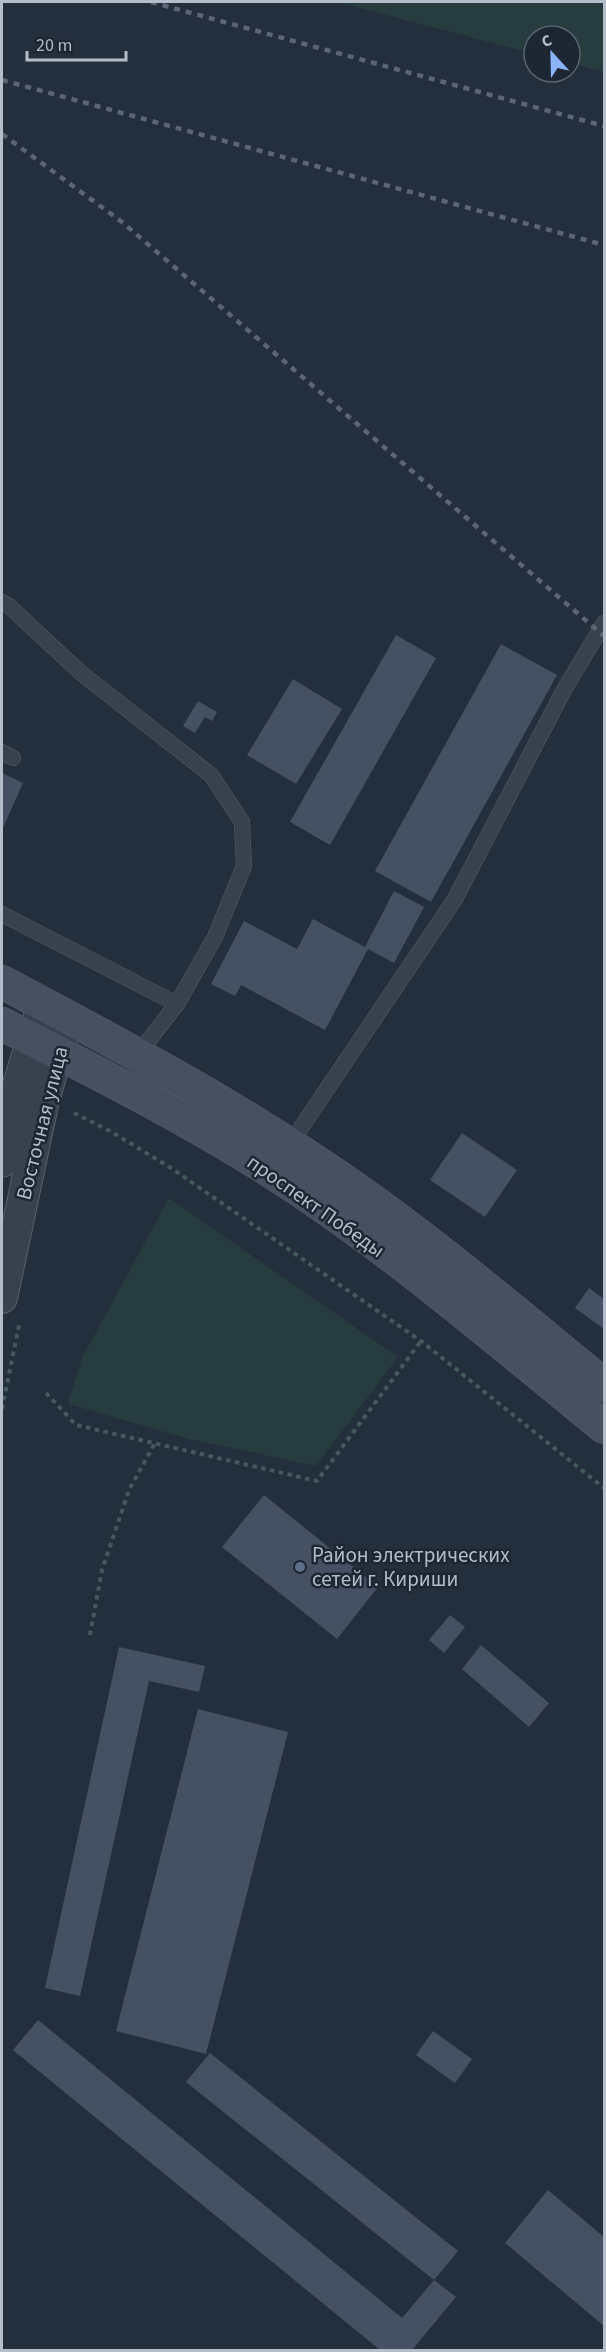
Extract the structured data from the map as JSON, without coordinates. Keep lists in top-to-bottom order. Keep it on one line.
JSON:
{"streets":{"main road":["проспект Победы"],"street":["Восточная улица"]},"crossings":[["Восточная улица","проспект Победы"]],"places":["Район электрических сетей г. Кириши"],"scale_bar":"20 m","north":"top"}
